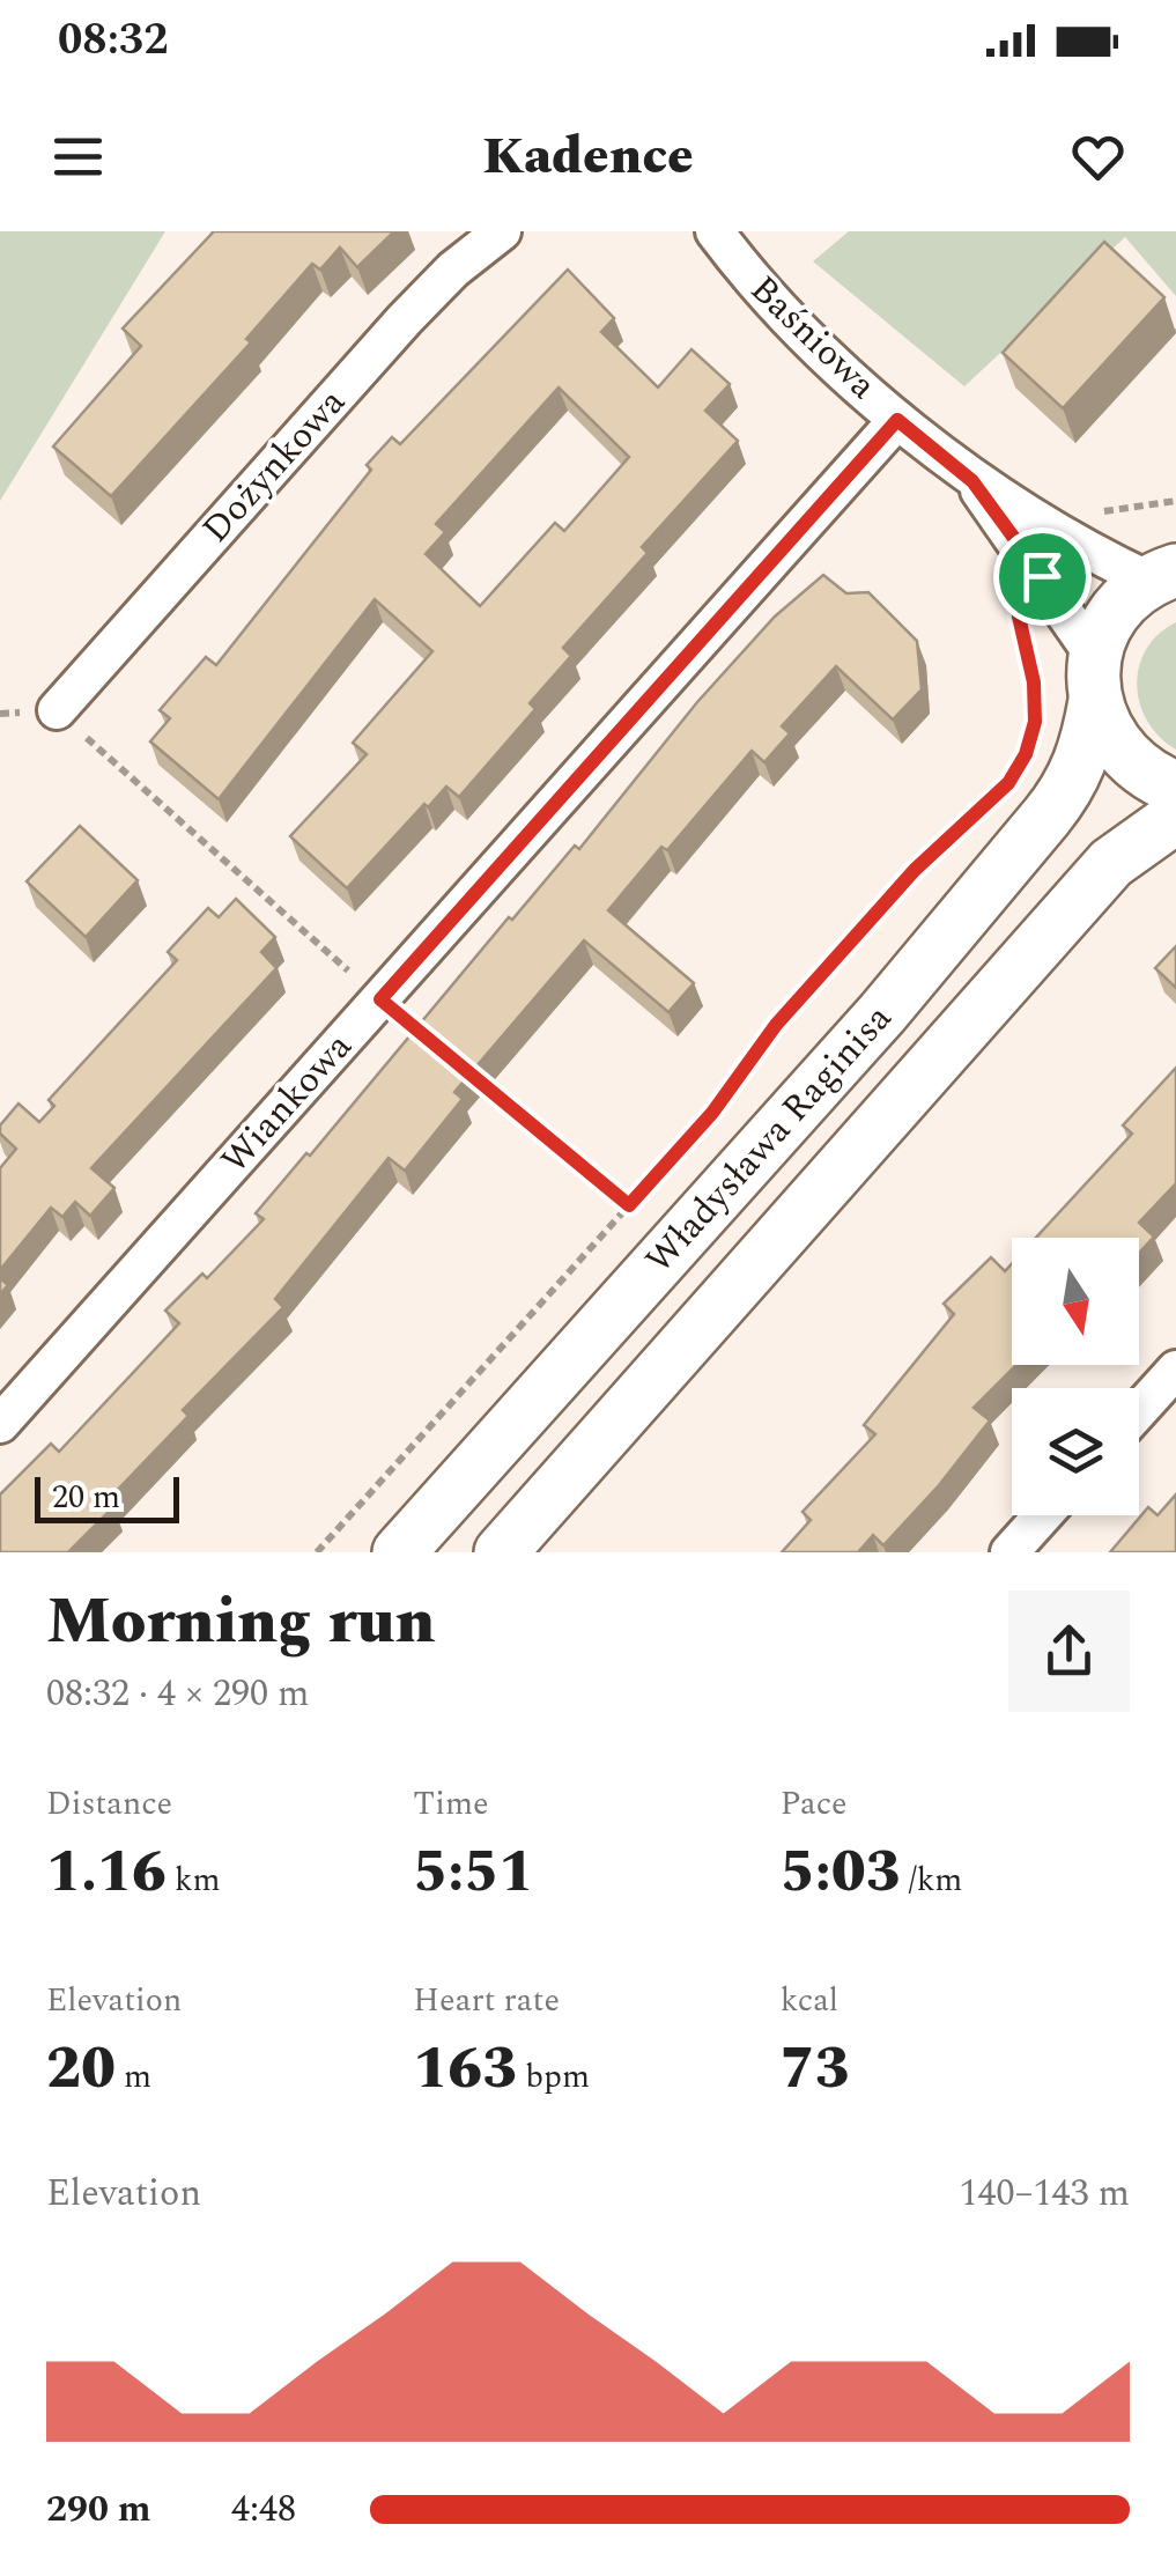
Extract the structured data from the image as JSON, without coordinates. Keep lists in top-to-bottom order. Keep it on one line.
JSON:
{"streets":{"main road":["Władysława Raginisa"],"street":["Baśniowa","Dożynkowa","Wiankowa"]},"crossings":[["Baśniowa","Wiankowa"],["Baśniowa","Władysława Raginisa"]],"scale_bar":"20 m","north":"bottom","page":{"status":"08:32","header":"Kadence","scale":"20 m","heading":["Morning run","08:32 · 4 × 290 m"],"stats":[["Distance","1.16 km"],["Time","5:51"],["Pace","5:03 /km"],["Elevation","20 m"],["Heart rate","163 bpm"],["kcal","73"]],"chart":["Elevation","140–143 m"],"list":[{"name":"290 m","note":"4:48"}]}}
